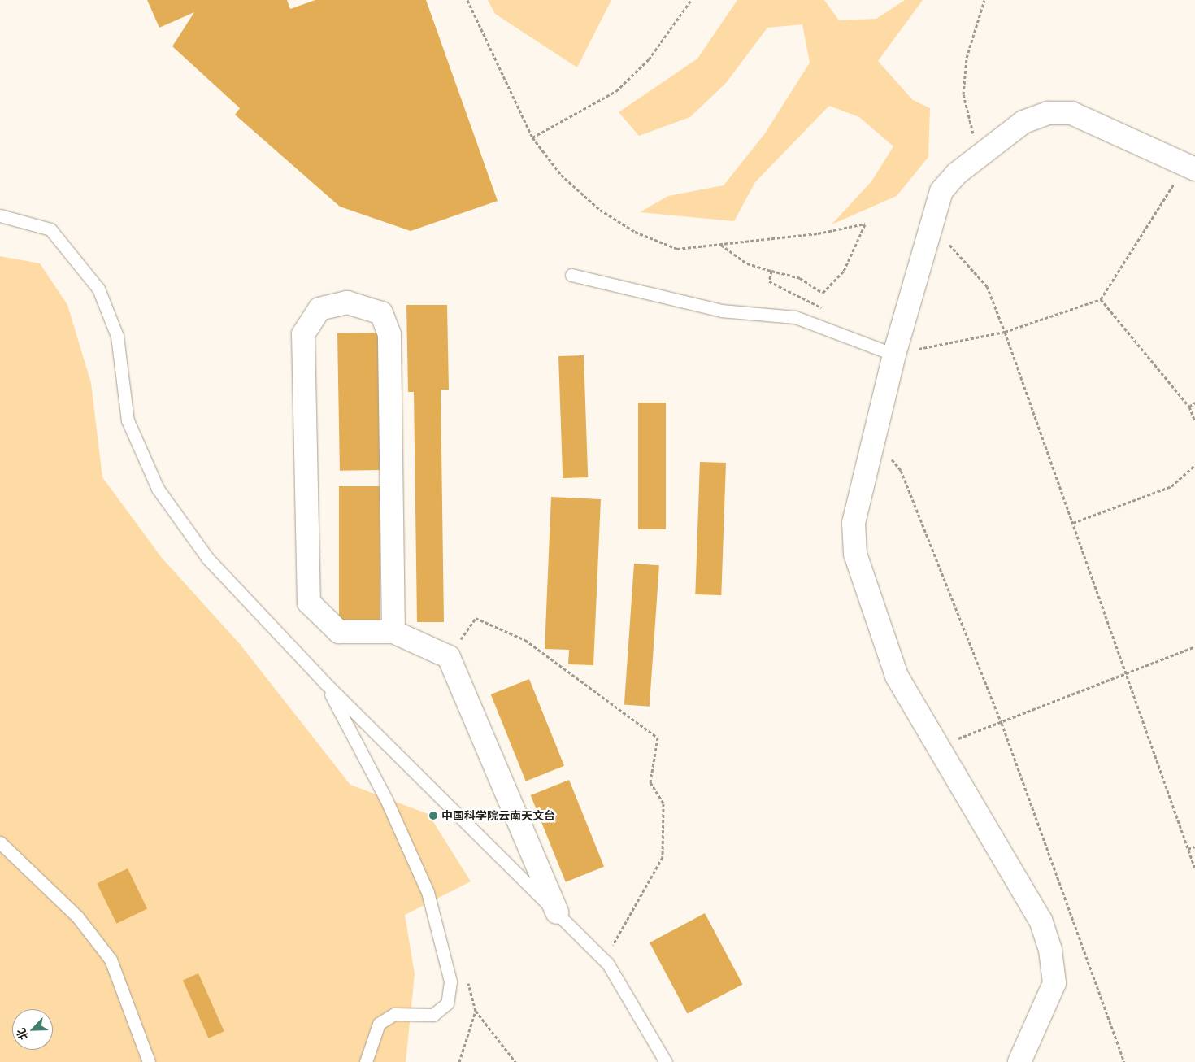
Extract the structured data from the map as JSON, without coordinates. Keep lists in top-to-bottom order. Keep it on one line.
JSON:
{"places":["中国科学院云南天文台"],"north":"bottom left"}
